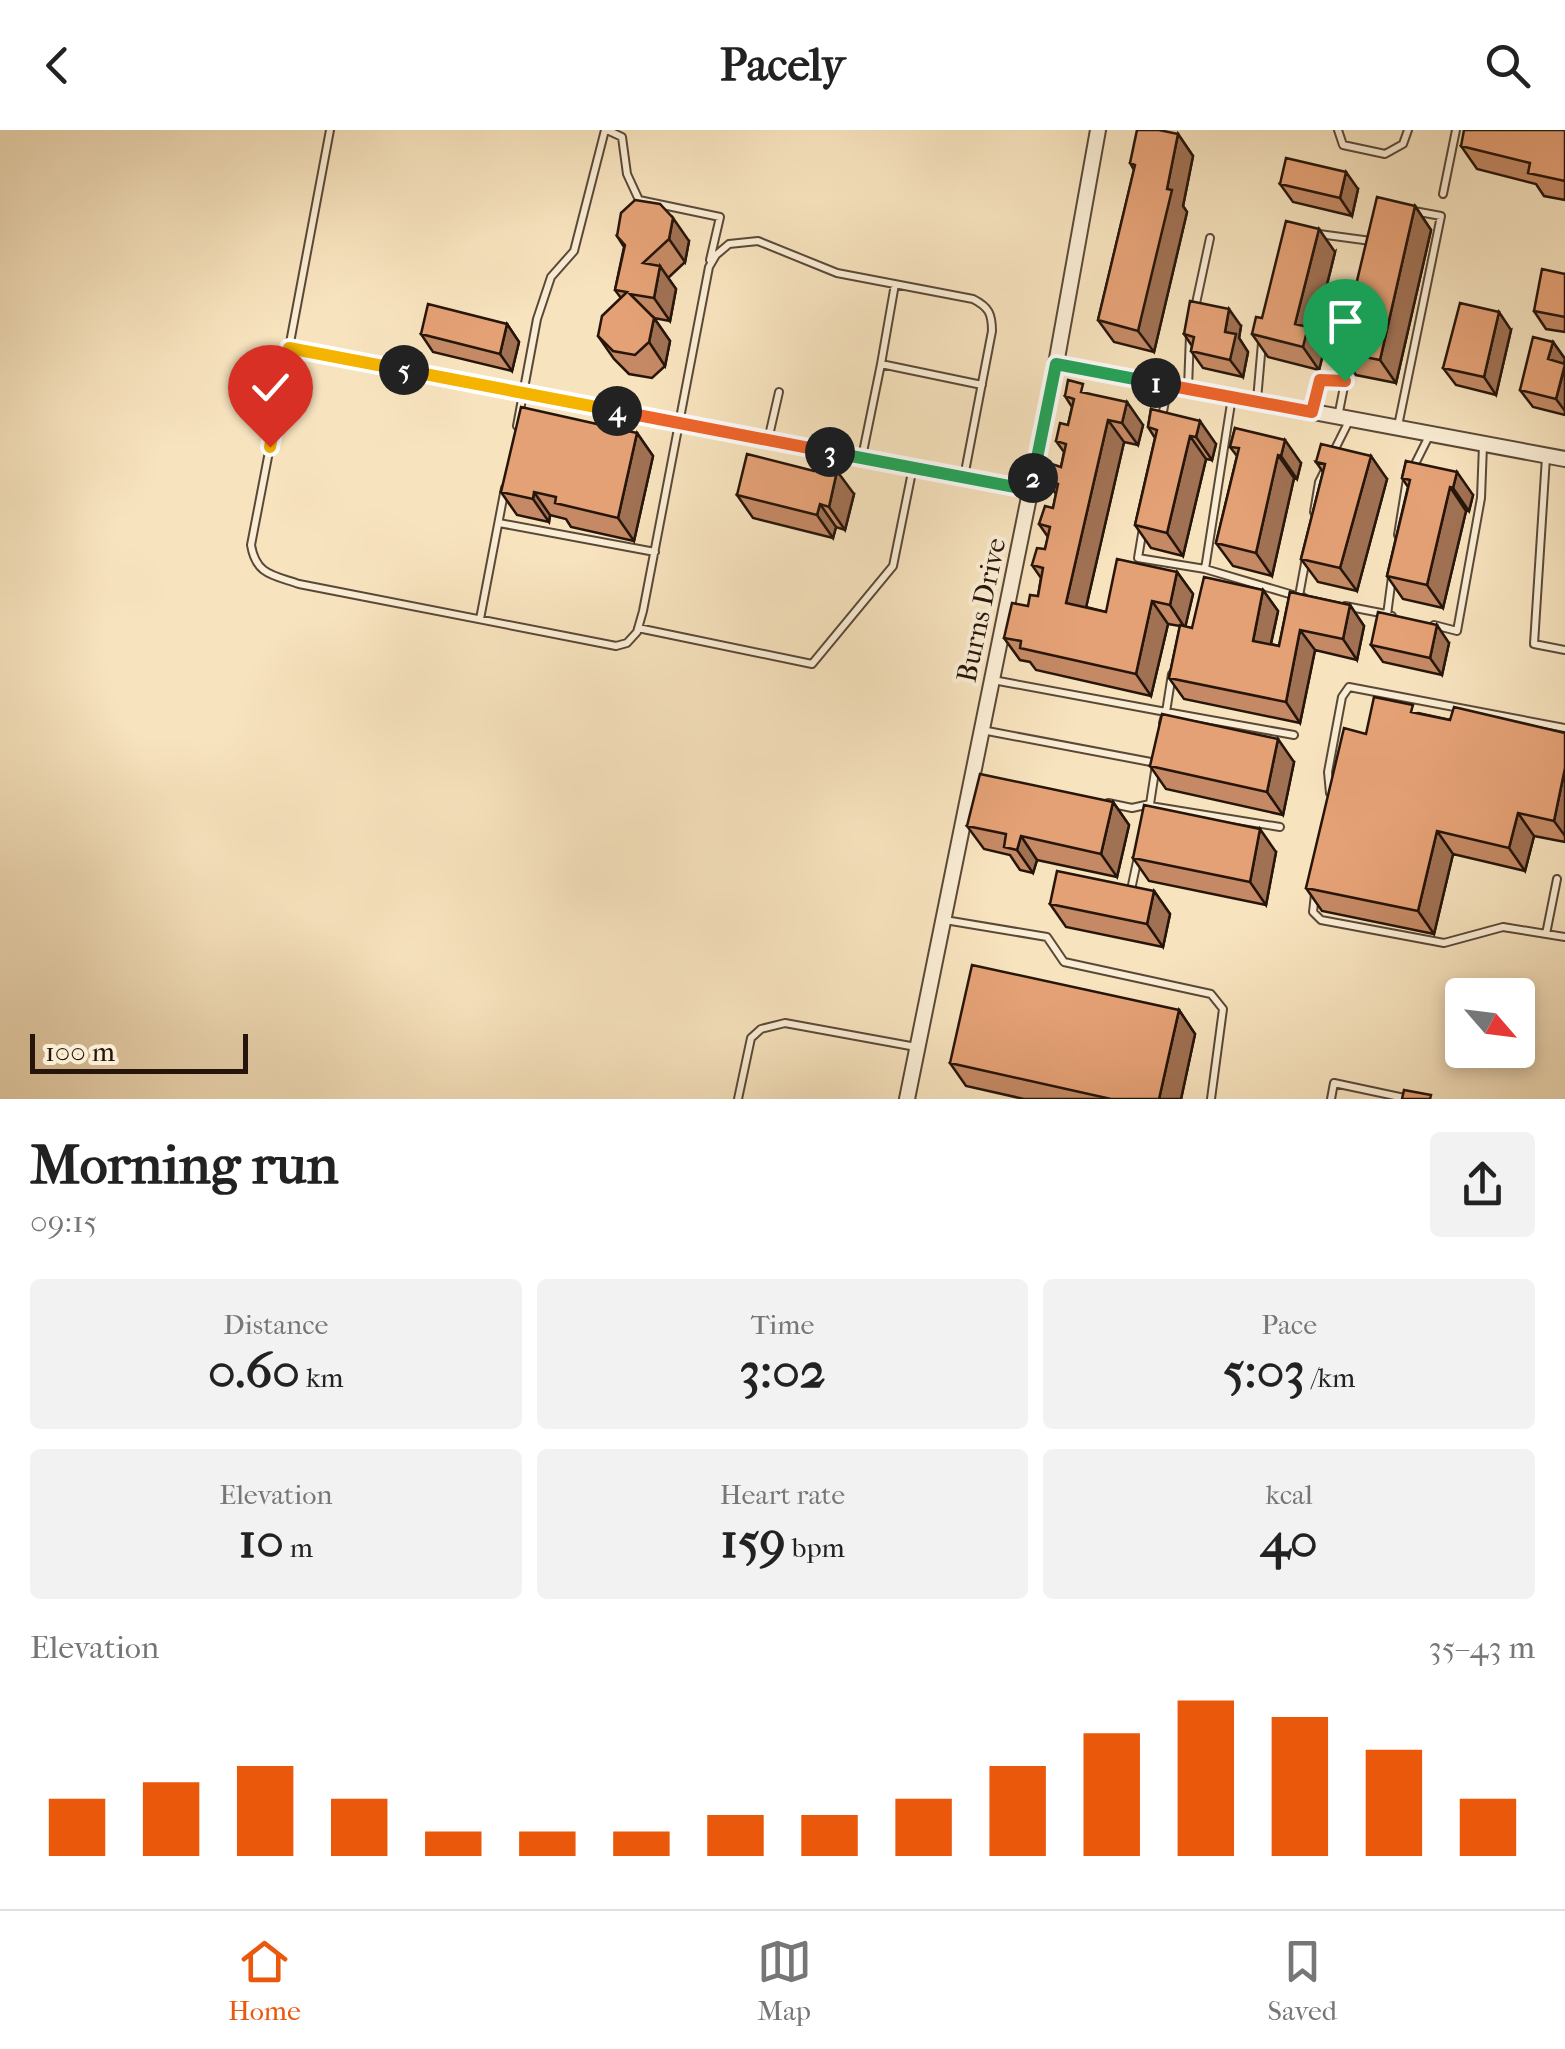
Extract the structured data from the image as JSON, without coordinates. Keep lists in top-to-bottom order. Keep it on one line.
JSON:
{"streets":{"street":["Burns Drive"]},"scale_bar":"100 m","north":"bottom right","page":{"header":"Pacely","pins":["5","1","4","3","2"],"scale":"100 m","heading":["Morning run","09:15"],"stats":[["Distance","0.60 km"],["Time","3:02"],["Pace","5:03 /km"],["Elevation","10 m"],["Heart rate","159 bpm"],["kcal","40"]],"chart":["Elevation","35–43 m"],"tabs":["Home","Map","Saved"]}}
